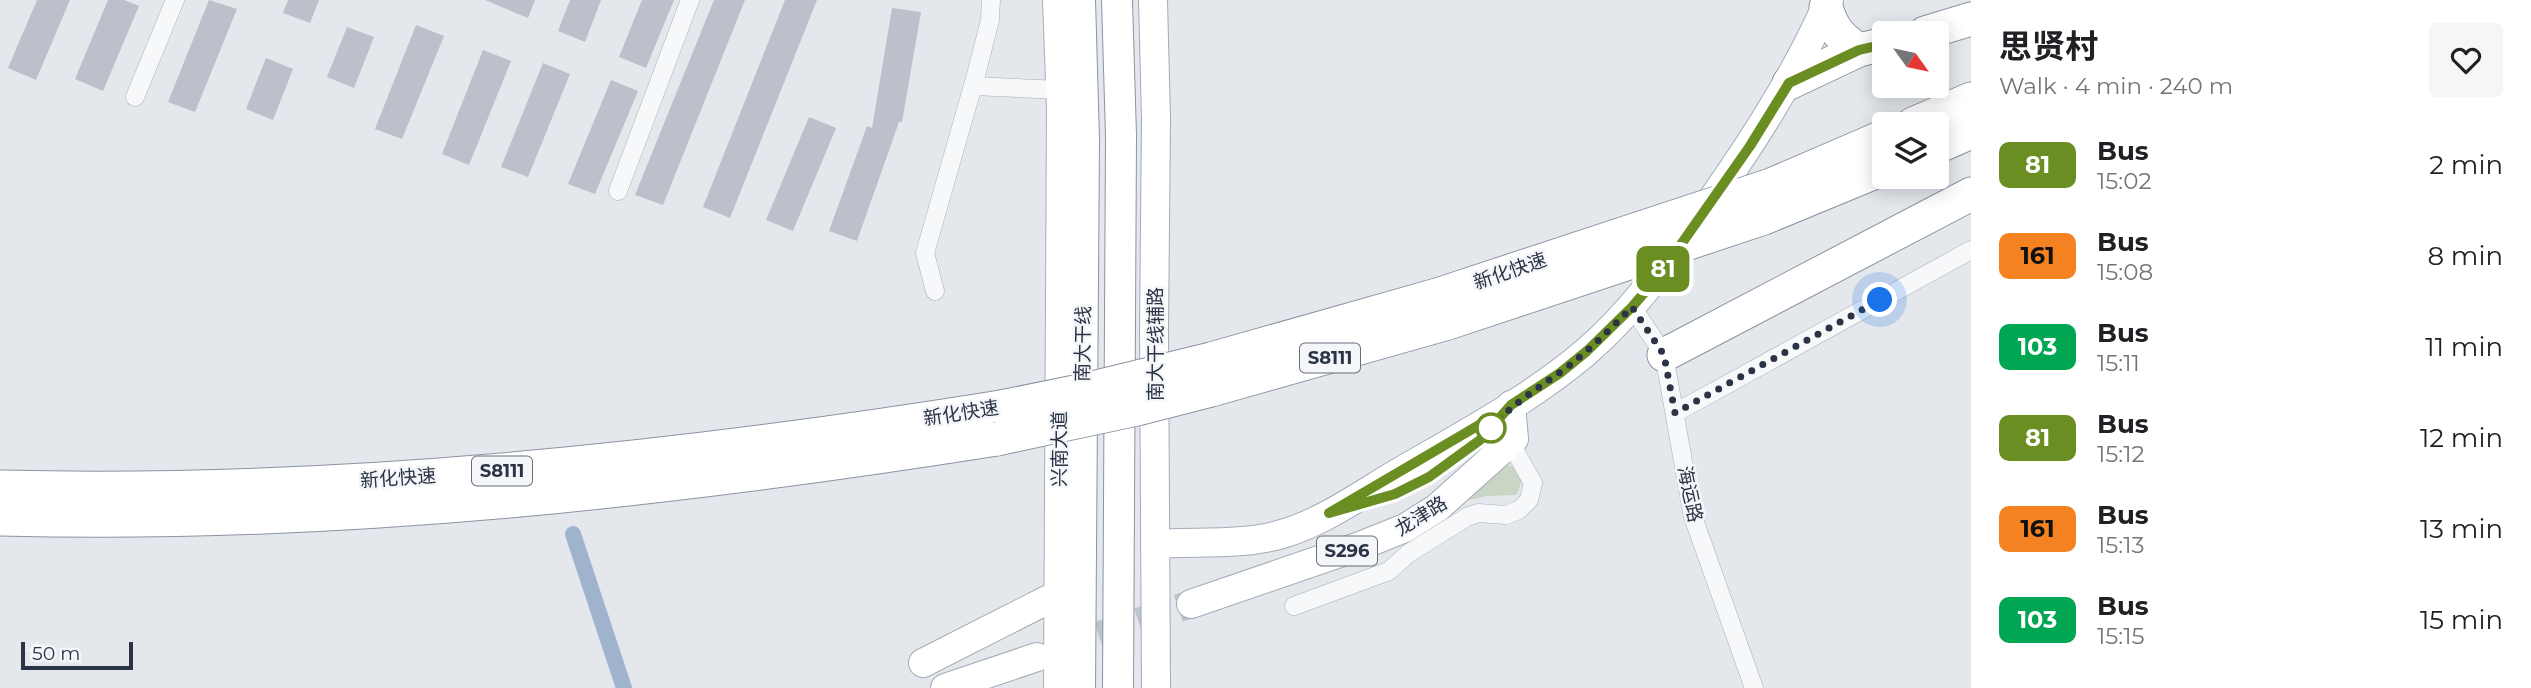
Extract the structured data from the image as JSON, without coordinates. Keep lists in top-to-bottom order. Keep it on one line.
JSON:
{"streets":{"highway":["新化快速","南大干线","S8111"],"main road":["南大干线辅路","兴南大道","龙津路","S296"],"street":["海运路"]},"lines":["bus line 81"],"scale_bar":"50 m","north":"bottom right","page":{"on_map":"81","heading":["思贤村","Walk · 4 min · 240 m"],"list":[{"mark":"81","name":"Bus","note":"15:02","value":"2 min"},{"mark":"161","name":"Bus","note":"15:08","value":"8 min"},{"mark":"103","name":"Bus","note":"15:11","value":"11 min"},{"mark":"81","name":"Bus","note":"15:12","value":"12 min"},{"mark":"161","name":"Bus","note":"15:13","value":"13 min"},{"mark":"103","name":"Bus","note":"15:15","value":"15 min"}],"scale":"50 m"}}
